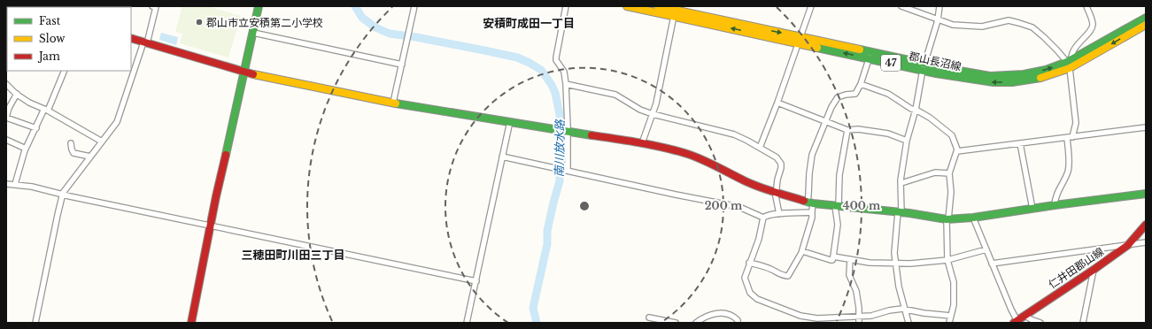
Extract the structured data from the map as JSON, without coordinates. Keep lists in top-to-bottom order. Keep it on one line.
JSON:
{"streets":{"street":["郡山長沼線","47","仁井田郡山線"]},"districts":["安積町成田一丁目","三穂田町川田三丁目"],"water":["南川放水路"],"places":["郡山市立安積第二小学校"],"legend":["Fast","Slow","Jam"],"rings":["200 m","400 m"]}
